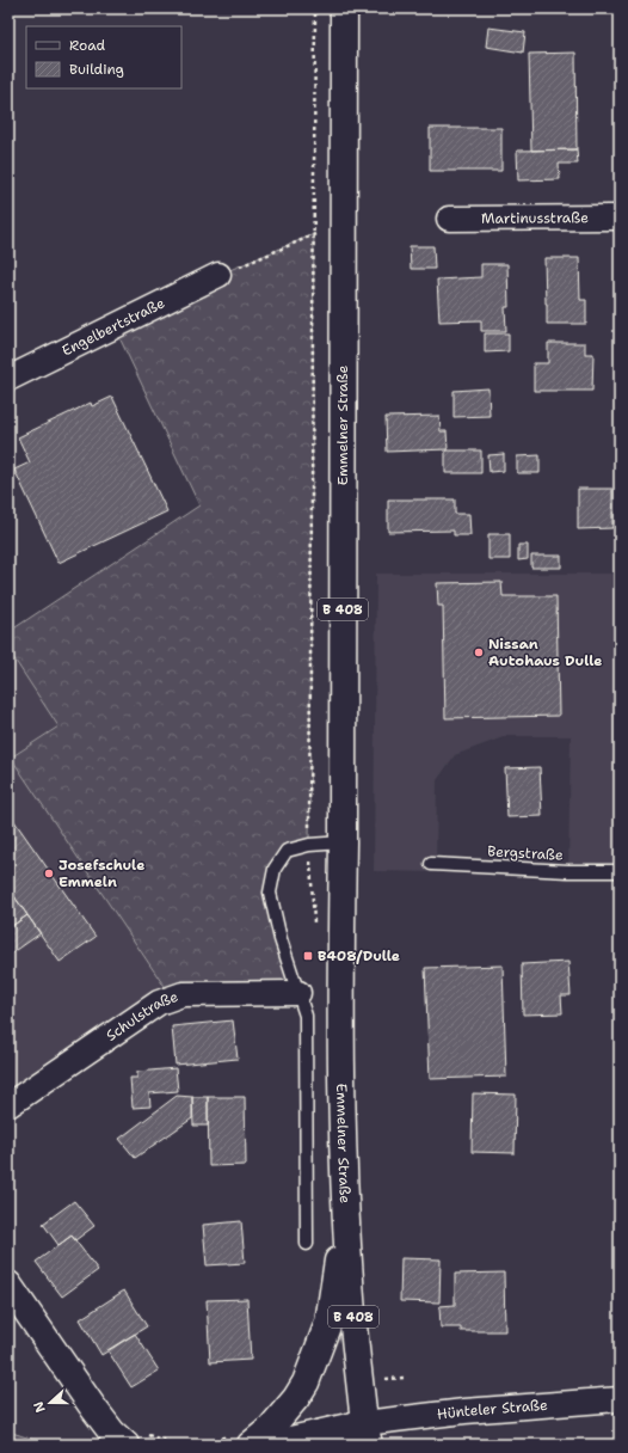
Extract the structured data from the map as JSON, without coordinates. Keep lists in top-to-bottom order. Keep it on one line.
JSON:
{"streets":{"main road":["Emmelner Straße","B 408"],"street":["Martinusstraße","Engelbertstraße","Schulstraße","Hünteler Straße"],"lane":["Bergstraße"]},"crossings":[["Emmelner Straße","Hünteler Straße"]],"places":{"other":["Nissan Autohaus Dulle","Josefschule Emmeln"],"transit":["B408/Dulle"]},"legend":["Road","Building"],"north":"left"}
